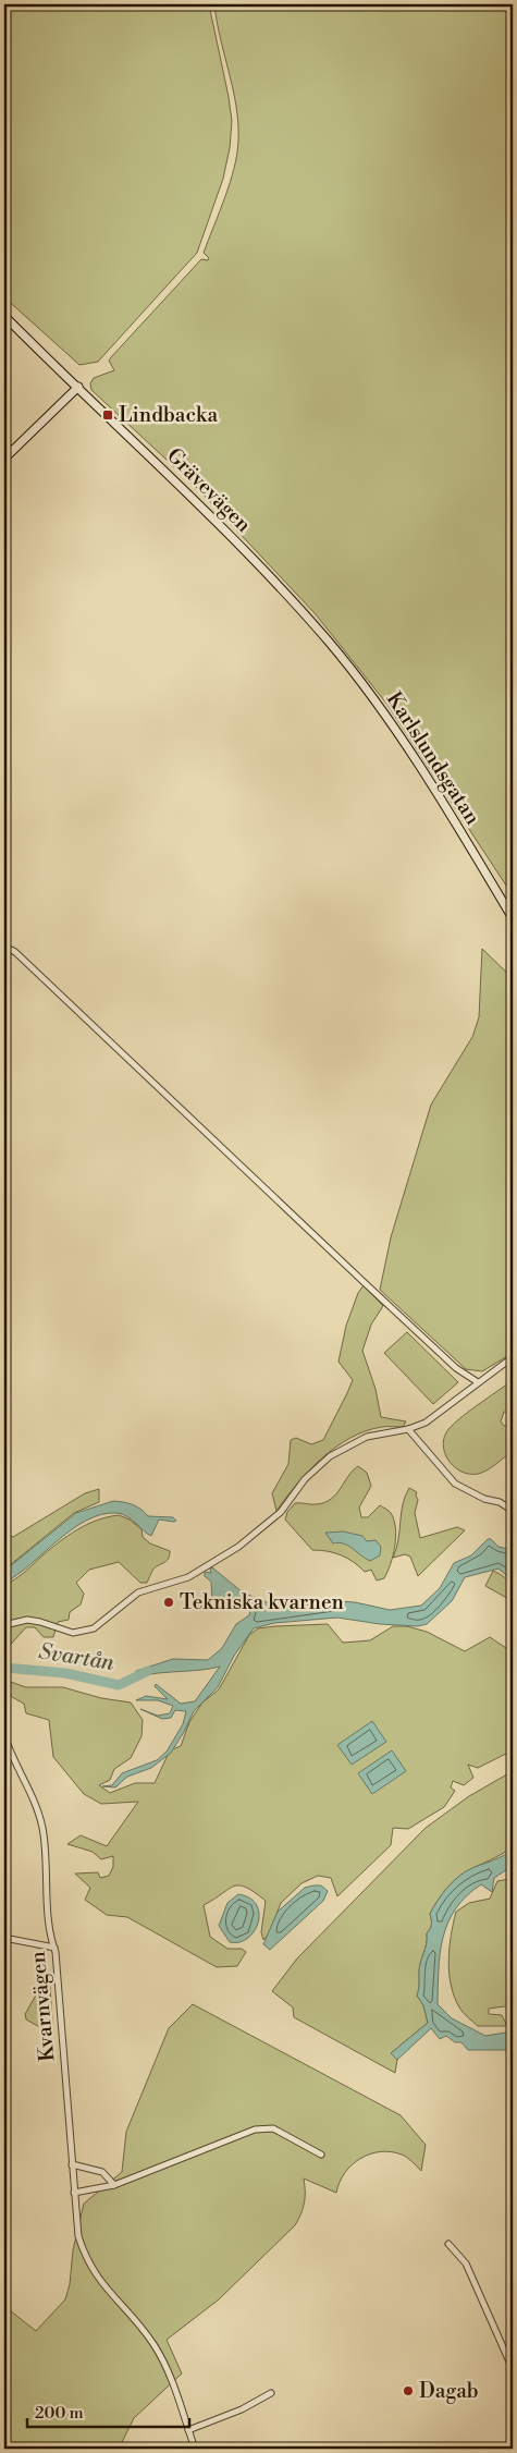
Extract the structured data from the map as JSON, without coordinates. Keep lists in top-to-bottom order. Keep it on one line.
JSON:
{"streets":{"main road":["Grävevägen","Karlslundsgatan"],"street":["Kvarnvägen"]},"crossings":[["Grävevägen","Karlslundsgatan"]],"water":["Svartån"],"places":{"transit":["Lindbacka"],"other":["Tekniska kvarnen","Dagab"]},"scale_bar":"200 m"}
